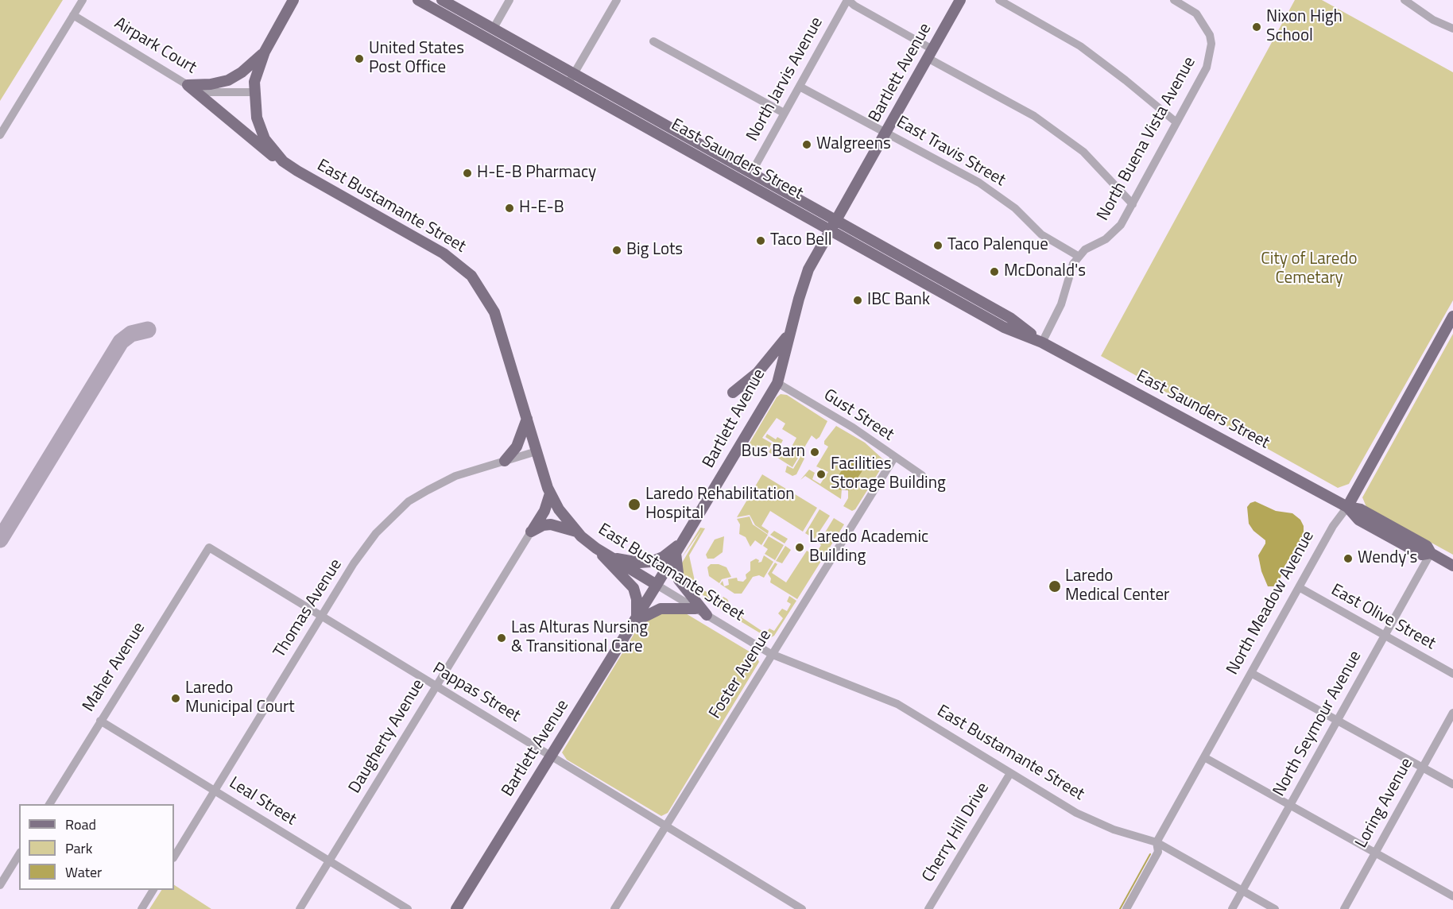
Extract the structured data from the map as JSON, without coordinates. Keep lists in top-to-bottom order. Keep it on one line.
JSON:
{"streets":{"main road":["Bartlett Avenue","East Saunders Street","East Bustamante Street","North Meadow Avenue"],"street":["Airpark Court","North Jarvis Avenue","North Buena Vista Avenue","East Travis Street","Gust Street","Thomas Avenue","East Olive Street","Maher Avenue","Foster Avenue","Pappas Street","North Seymour Avenue","Daugherty Avenue","Leal Street","Loring Avenue","Cherry Hill Drive"]},"crossings":[["Airpark Court","East Bustamante Street"],["Bartlett Avenue","East Travis Street"],["Bartlett Avenue","East Saunders Street"],["Bartlett Avenue","East Bustamante Street"],["Bartlett Avenue","Gust Street"],["Bartlett Avenue","Pappas Street"],["North Jarvis Avenue","East Travis Street"],["North Jarvis Avenue","East Saunders Street"],["North Buena Vista Avenue","East Travis Street"],["East Saunders Street","North Meadow Avenue"],["East Saunders Street","North Seymour Avenue"],["East Bustamante Street","North Meadow Avenue"],["East Bustamante Street","Thomas Avenue"],["East Bustamante Street","Foster Avenue"],["East Bustamante Street","North Seymour Avenue"],["East Bustamante Street","Cherry Hill Drive"],["Gust Street","Foster Avenue"],["North Meadow Avenue","East Olive Street"],["Thomas Avenue","Pappas Street"],["Thomas Avenue","Leal Street"],["East Olive Street","North Seymour Avenue"],["Maher Avenue","Pappas Street"],["Maher Avenue","Leal Street"],["Foster Avenue","Pappas Street"],["Pappas Street","Daugherty Avenue"],["Daugherty Avenue","Leal Street"]],"parks":["City of Laredo Cemetary"],"places":["Nixon High School","United States Post Office","Walgreens","H-E-B Pharmacy","H-E-B","Taco Bell","Taco Palenque","Big Lots","McDonald's","IBC Bank","Bus Barn","Facilities Storage Building","Laredo Rehabilitation Hospital","Laredo Academic Building","Wendy's","Laredo Medical Center","Las Alturas Nursing & Transitional Care","Laredo Municipal Court"],"legend":["Road","Park","Water"]}
